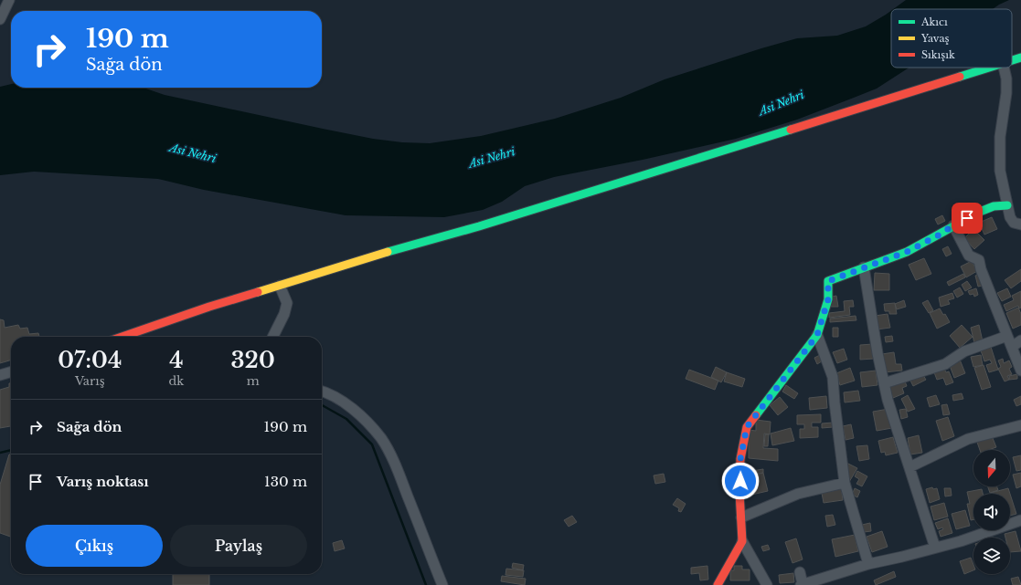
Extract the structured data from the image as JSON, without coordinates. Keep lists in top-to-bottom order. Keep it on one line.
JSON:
{"water":["Asi Nehri"],"legend":["Akıcı","Yavaş","Sıkışık"],"north":"bottom","page":{"turn":["190 m","Sağa dön"],"eta":["07:04","Varış","4","dk","320","m"],"list":[{"name":"Sağa dön","value":"190 m"},{"name":"Varış noktası","value":"130 m"}],"buttons":["Çıkış","Paylaş"]}}
